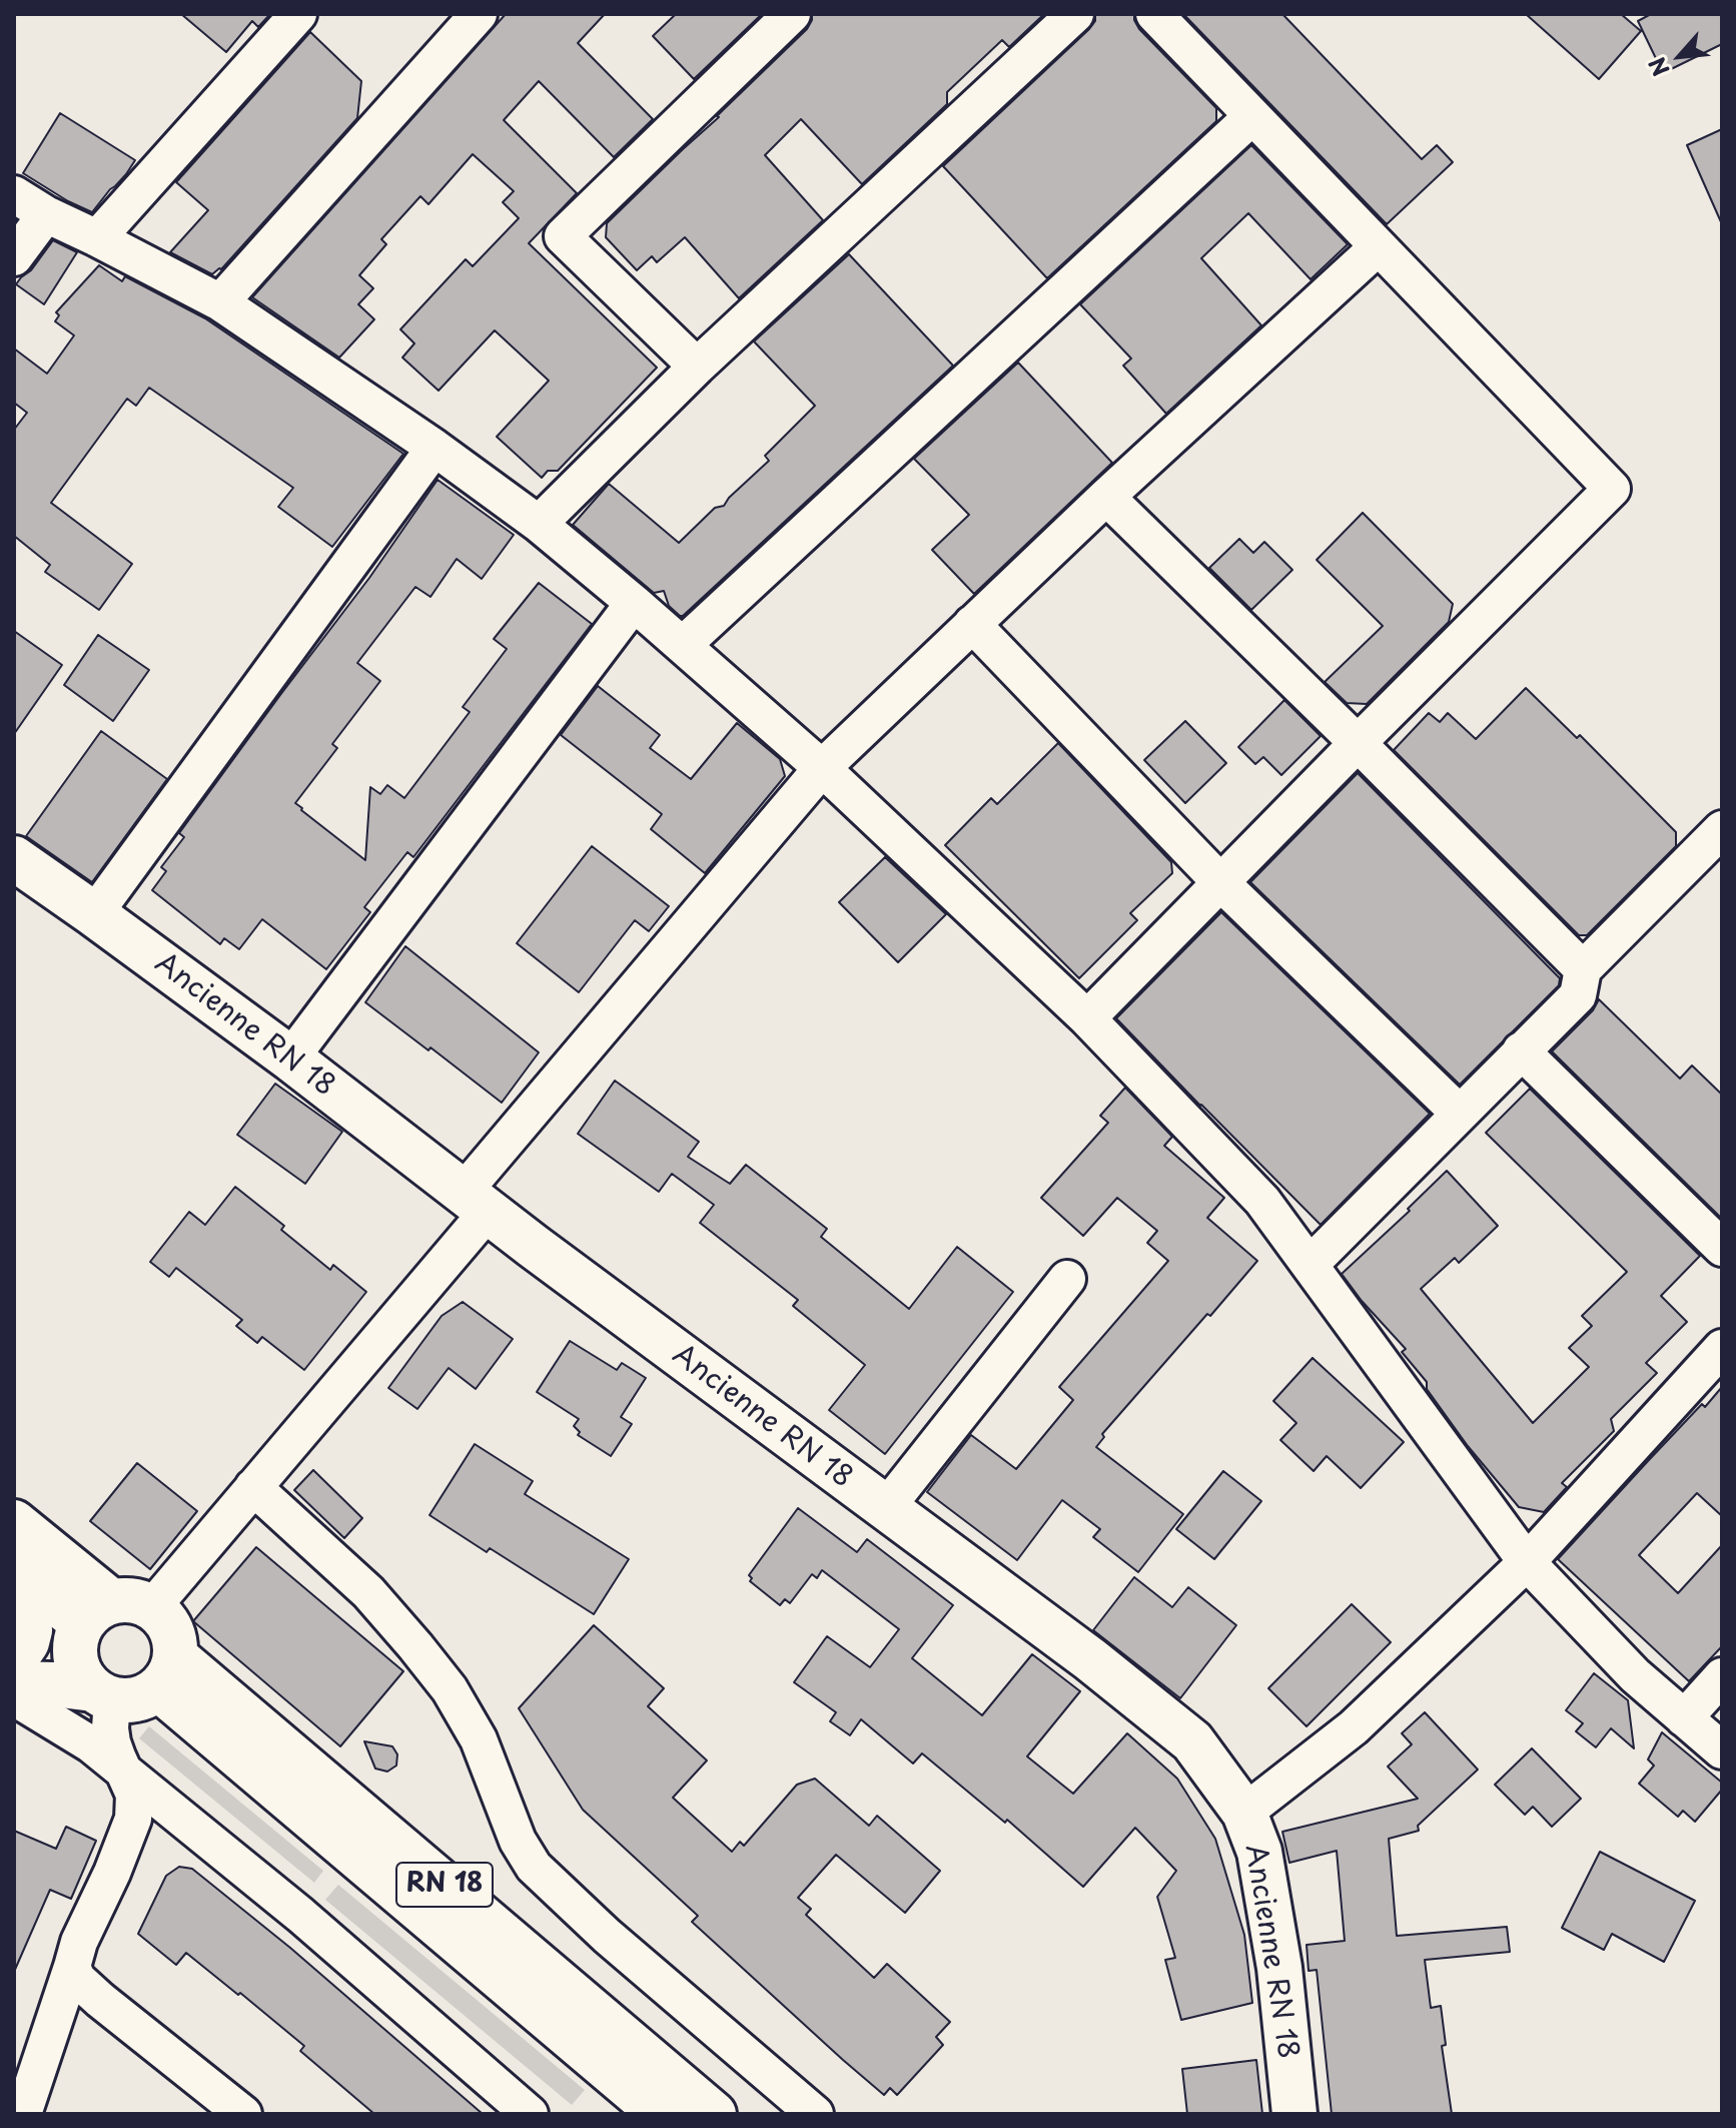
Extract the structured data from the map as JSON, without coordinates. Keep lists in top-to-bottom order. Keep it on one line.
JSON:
{"streets":{"main road":["Ancienne RN 18","RN 18"]},"north":"bottom left"}
